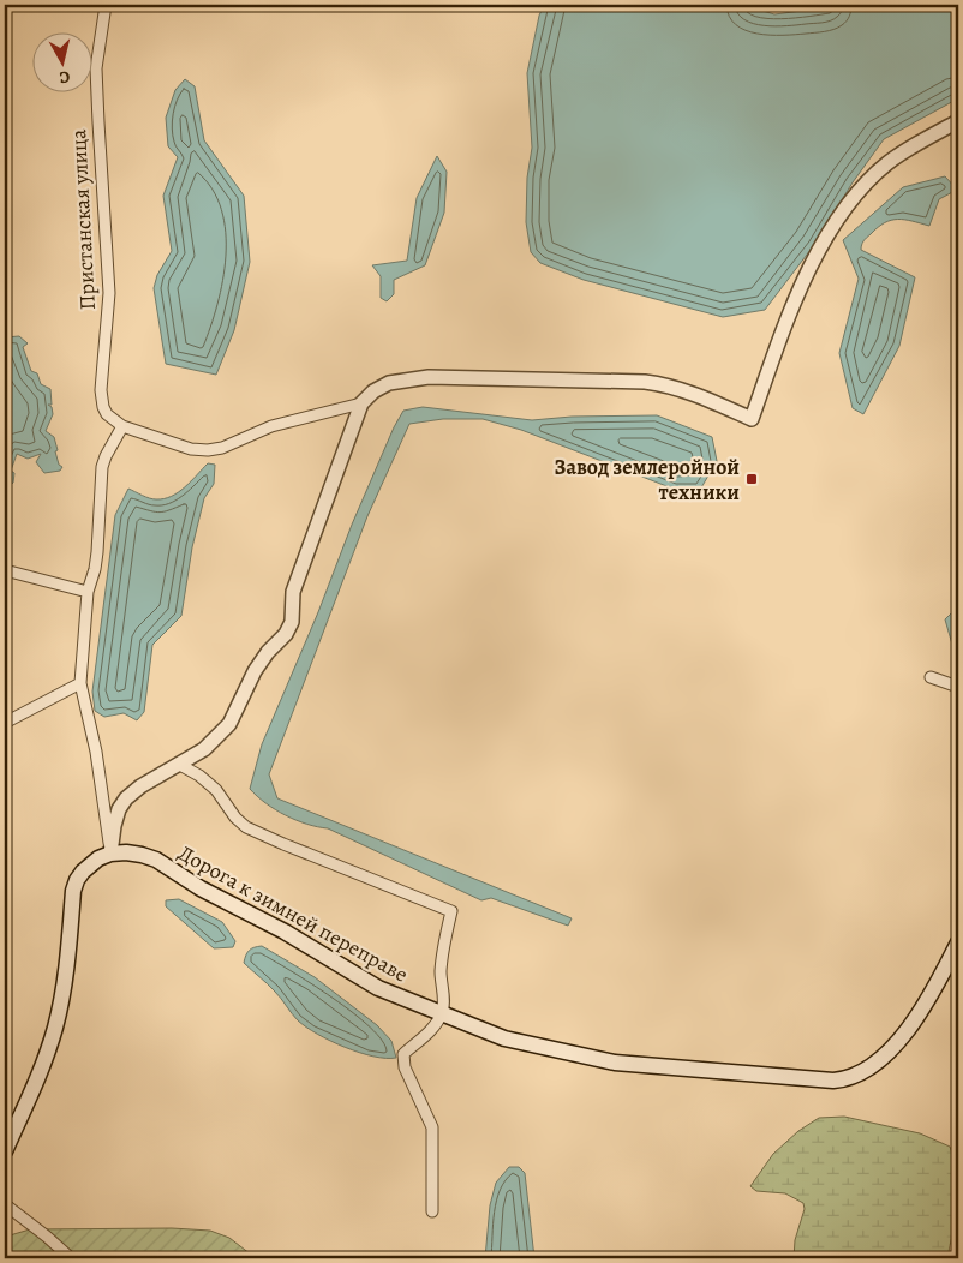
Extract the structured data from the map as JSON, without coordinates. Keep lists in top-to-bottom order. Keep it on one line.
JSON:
{"streets":{"main road":["Дорога к зимней переправе"],"street":["Пристанская улица"]},"places":{"transit":["Завод землеройной техники"]},"north":"bottom"}
